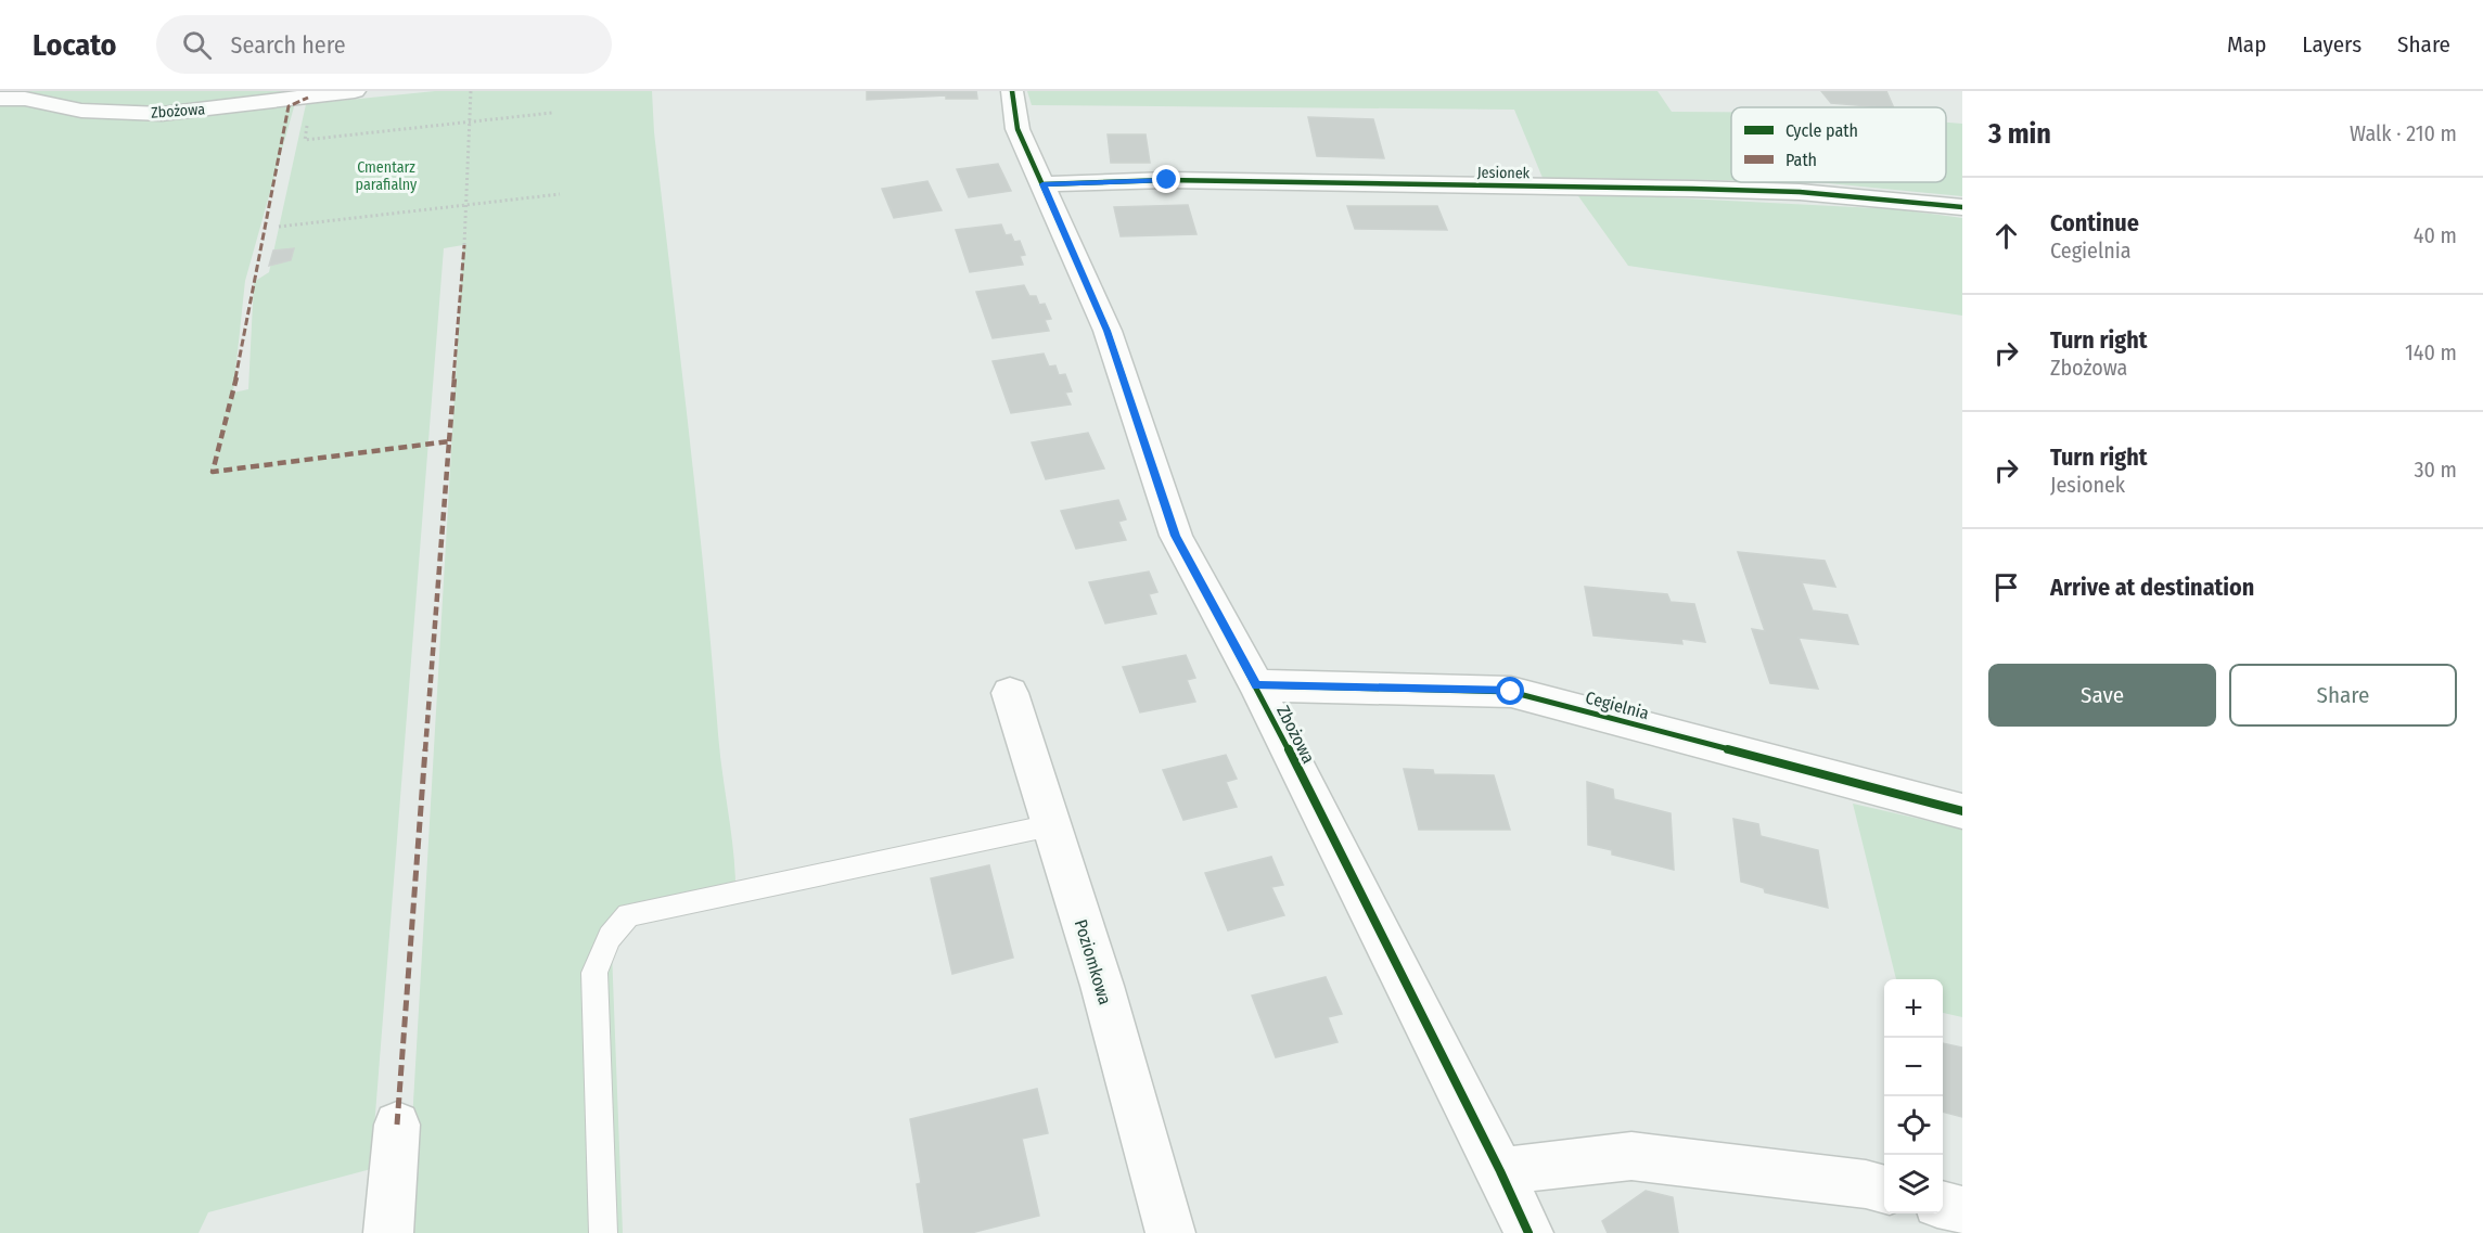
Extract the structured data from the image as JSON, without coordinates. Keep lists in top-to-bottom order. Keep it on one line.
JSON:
{"streets":{"street":["Zbożowa","Jesionek","Cegielnia","Poziomkowa"]},"crossings":[["Zbożowa","Jesionek"],["Zbożowa","Cegielnia"]],"parks":["Cmentarz parafialny"],"legend":["Cycle path","Path"],"page":{"header":"Locato","search":"Search here","nav":["Map","Layers","Share"],"heading":["3 min","Walk · 210 m"],"list":[["Continue","Cegielnia","40 m"],["Turn right","Zbożowa","140 m"],["Turn right","Jesionek","30 m"],"Arrive at destination"],"buttons":["Save","Share"],"map_buttons":["+","−"]}}
